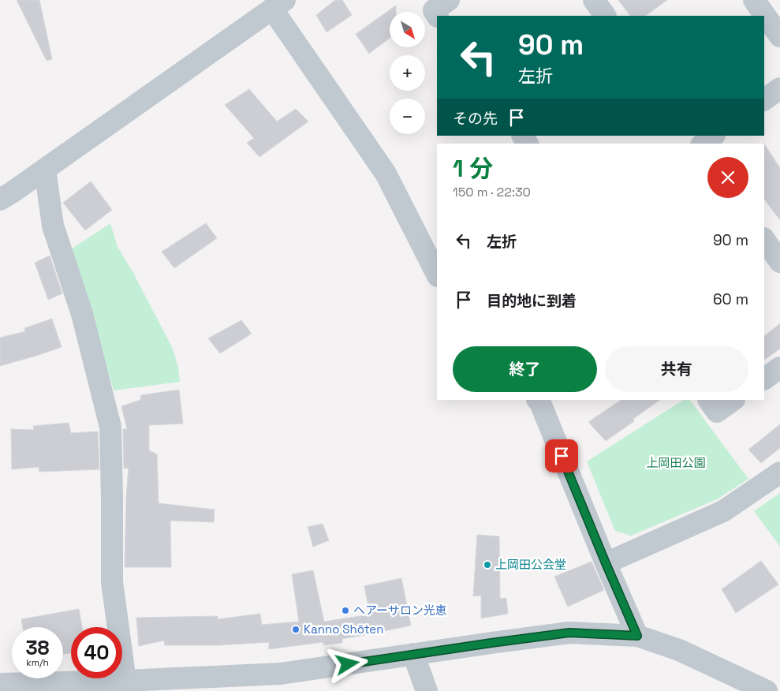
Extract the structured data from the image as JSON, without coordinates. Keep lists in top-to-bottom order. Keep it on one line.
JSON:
{"parks":["上岡田公園"],"places":["上岡田公会堂","ヘアーサロン光恵","Kanno Shōten"],"north":"bottom right","page":{"map_buttons":["+","−"],"turn":["90 m","左折"],"then":"その先","heading":["1 分","150 m · 22:30"],"list":[{"name":"左折","value":"90 m"},{"name":"目的地に到着","value":"60 m"}],"buttons":["終了","共有"],"speed":"38 km/h","limit":"40"}}
